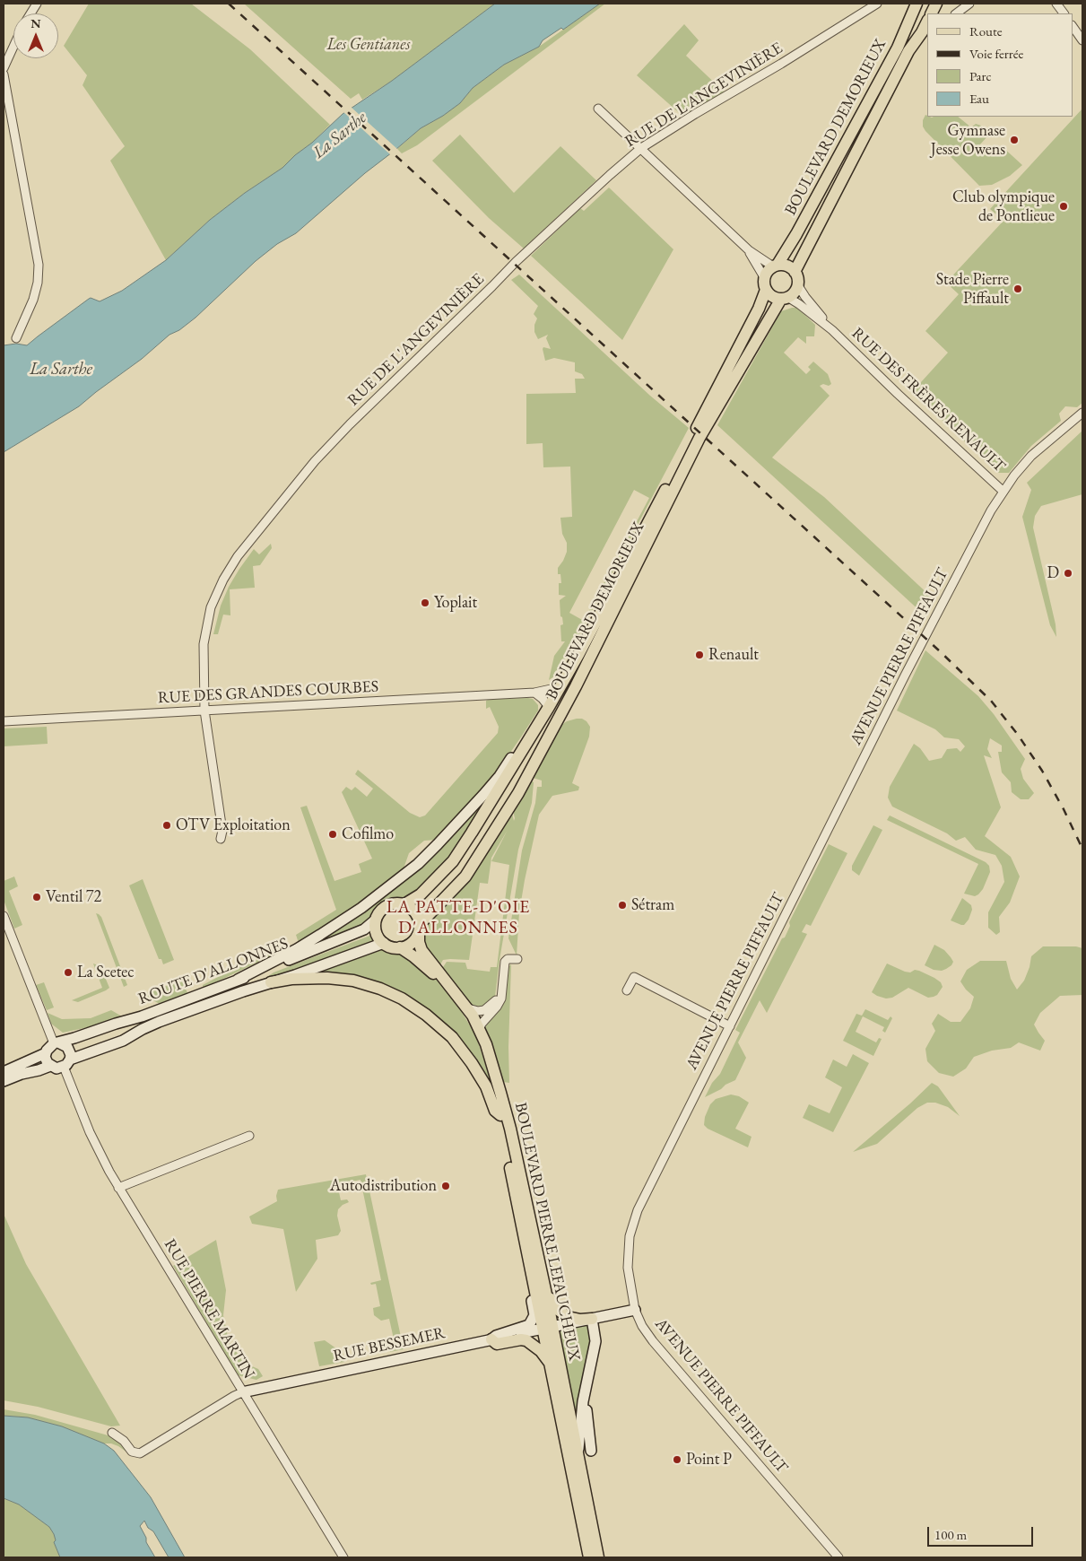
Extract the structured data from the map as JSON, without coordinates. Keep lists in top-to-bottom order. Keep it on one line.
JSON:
{"streets":{"main road":["BOULEVARD DEMORIEUX","ROUTE D'ALLONNES","BOULEVARD PIERRE LEFAUCHEUX","RUE BESSEMER"],"street":["RUE DE L'ANGEVINIÈRE","RUE DES FRÈRES RENAULT","AVENUE PIERRE PIFFAULT","RUE DES GRANDES COURBES","RUE PIERRE MARTIN"]},"crossings":[["RUE DE L'ANGEVINIÈRE","RUE DES GRANDES COURBES"],["BOULEVARD DEMORIEUX","RUE DES FRÈRES RENAULT"],["BOULEVARD DEMORIEUX","ROUTE D'ALLONNES"],["BOULEVARD DEMORIEUX","BOULEVARD PIERRE LEFAUCHEUX"],["RUE DES FRÈRES RENAULT","AVENUE PIERRE PIFFAULT"],["AVENUE PIERRE PIFFAULT","RUE BESSEMER"],["ROUTE D'ALLONNES","BOULEVARD PIERRE LEFAUCHEUX"],["ROUTE D'ALLONNES","RUE PIERRE MARTIN"],["BOULEVARD PIERRE LEFAUCHEUX","RUE BESSEMER"],["RUE PIERRE MARTIN","RUE BESSEMER"]],"districts":["LA PATTE-D'OIE D'ALLONNES"],"water":["La Sarthe"],"parks":["Les Gentianes"],"places":["Gymnase Jesse Owens","Club olympique de Pontlieue","Stade Pierre Piffault","D","Yoplait","Renault","OTV Exploitation","Cofilmo","Ventil 72","Sétram","La Scetec","Autodistribution","Point P"],"legend":["Route","Voie ferrée","Parc","Eau"],"scale_bar":"100 m","north":"top"}
